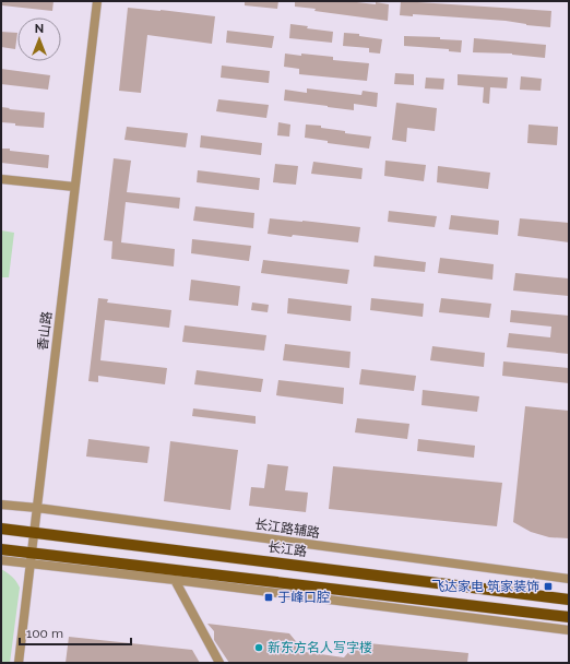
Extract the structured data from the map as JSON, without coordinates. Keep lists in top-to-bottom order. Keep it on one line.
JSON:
{"streets":{"main road":["长江路"],"street":["香山路","长江路辅路"]},"crossings":[["香山路","长江路辅路"],["香山路","长江路"]],"places":{"transit":["飞达家电 筑家装饰","于峰口腔"],"other":["新东方名人写字楼"]},"scale_bar":"100 m","north":"top"}
